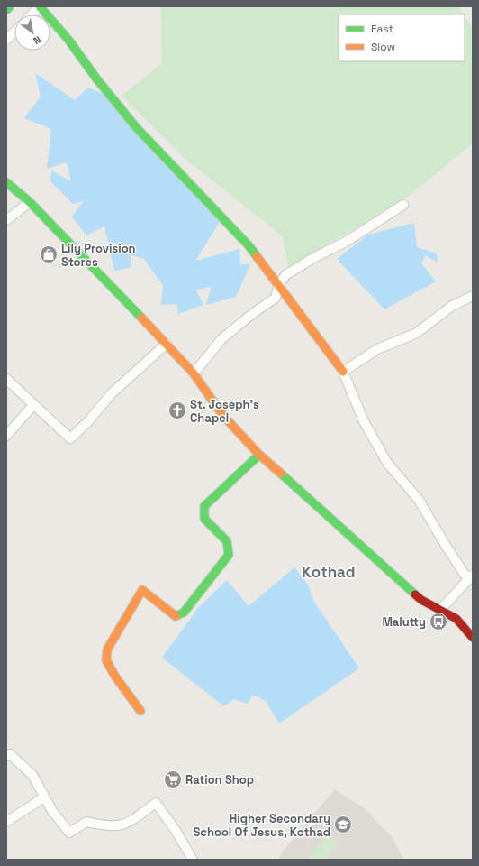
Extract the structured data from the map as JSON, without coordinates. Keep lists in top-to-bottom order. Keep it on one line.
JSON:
{"districts":["Kothad"],"places":{"shop":["Lily Provision Stores"],"church":["St. Joseph's Chapel"],"bus stop":["Malutty"],"supermarket":["Ration Shop"],"school or university":["Higher Secondary School Of Jesus, Kothad"]},"legend":["Fast","Slow"],"north":"bottom right"}
